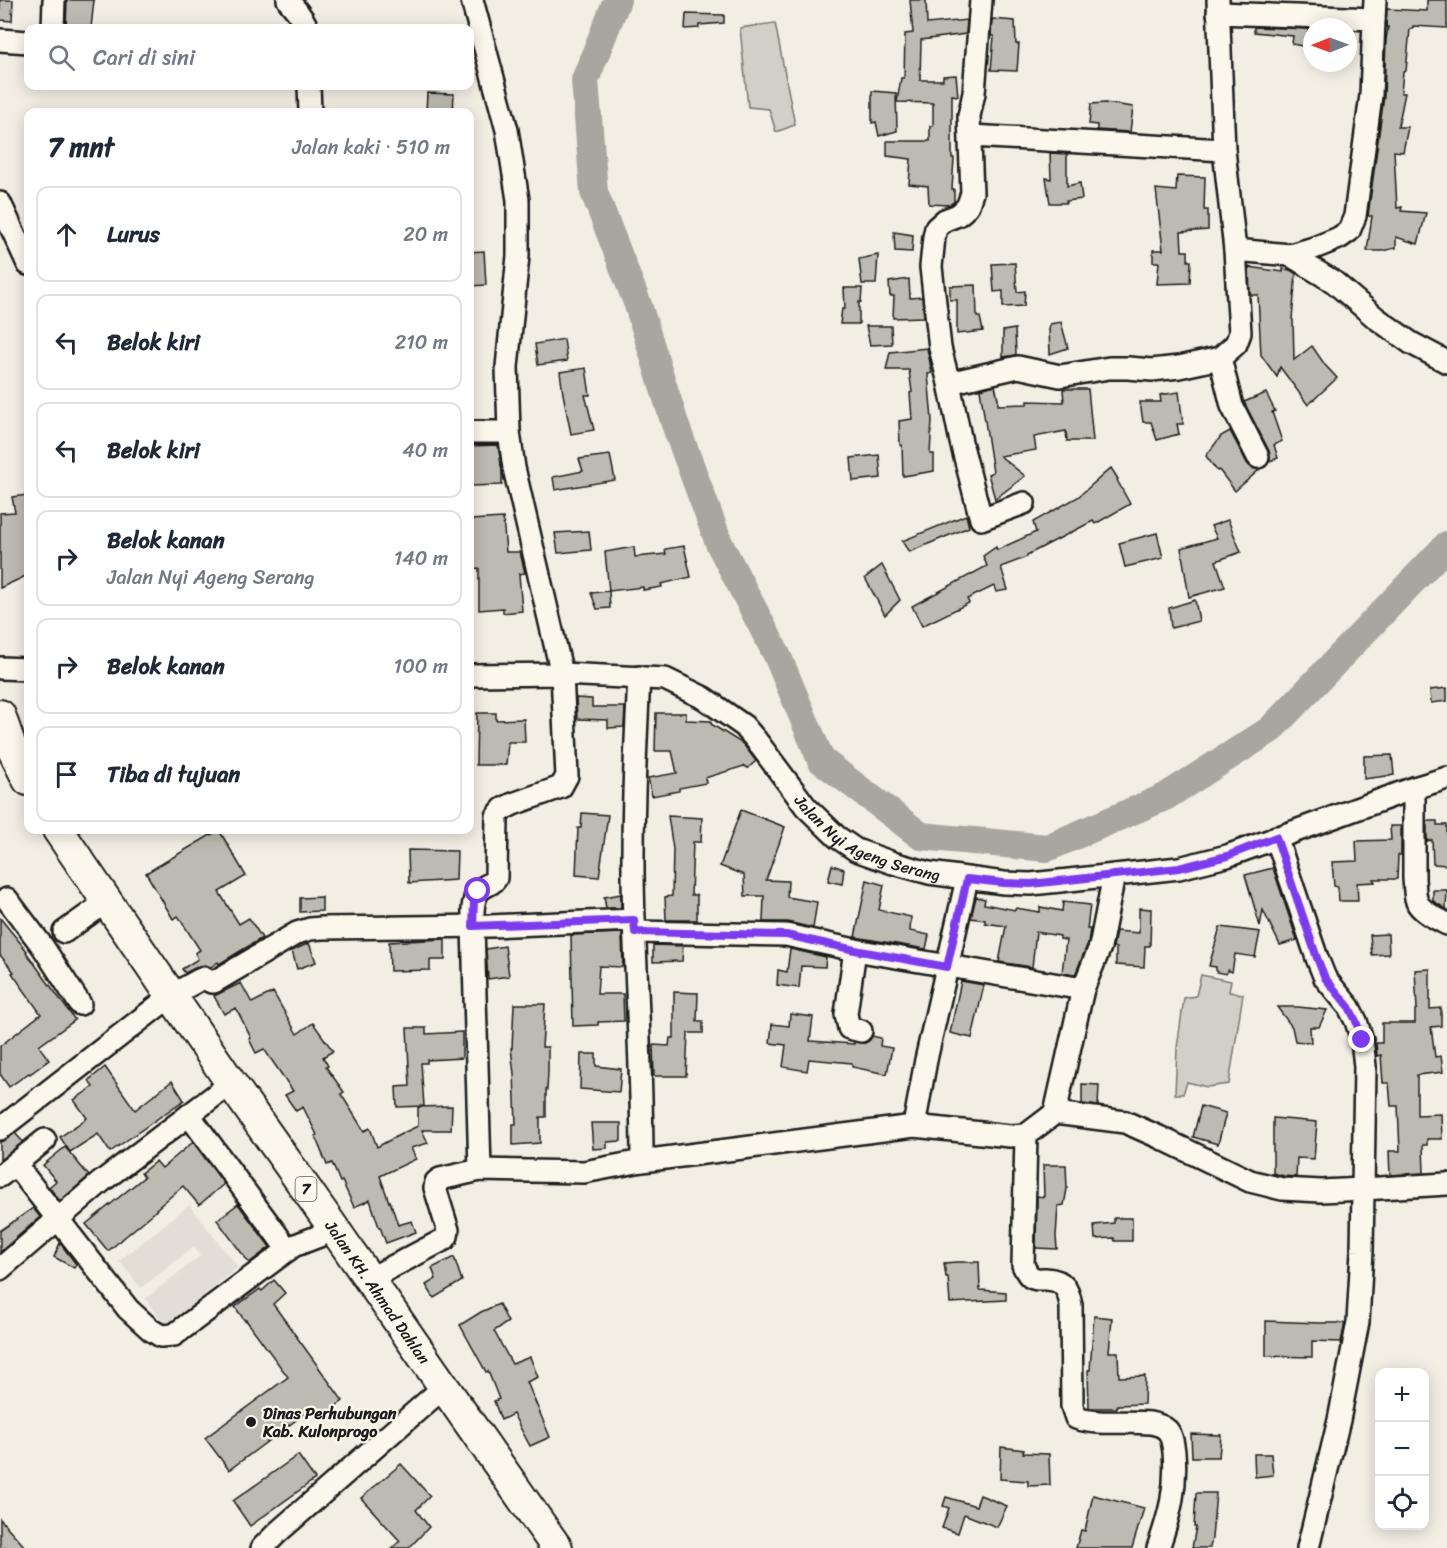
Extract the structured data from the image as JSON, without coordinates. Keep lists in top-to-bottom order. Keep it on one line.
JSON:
{"streets":{"highway":["7","Jalan KH. Ahmad Dahlan"],"street":["Jalan Nyi Ageng Serang"]},"places":["Dinas Perhubungan Kab. Kulonprogo"],"north":"left","page":{"search":"Cari di sini","heading":["7 mnt","Jalan kaki · 510 m"],"list":[["Lurus","20 m"],["Belok kiri","210 m"],["Belok kiri","40 m"],["Belok kanan","Jalan Nyi Ageng Serang","140 m"],["Belok kanan","100 m"],"Tiba di tujuan"],"map_buttons":["+","−"]}}
